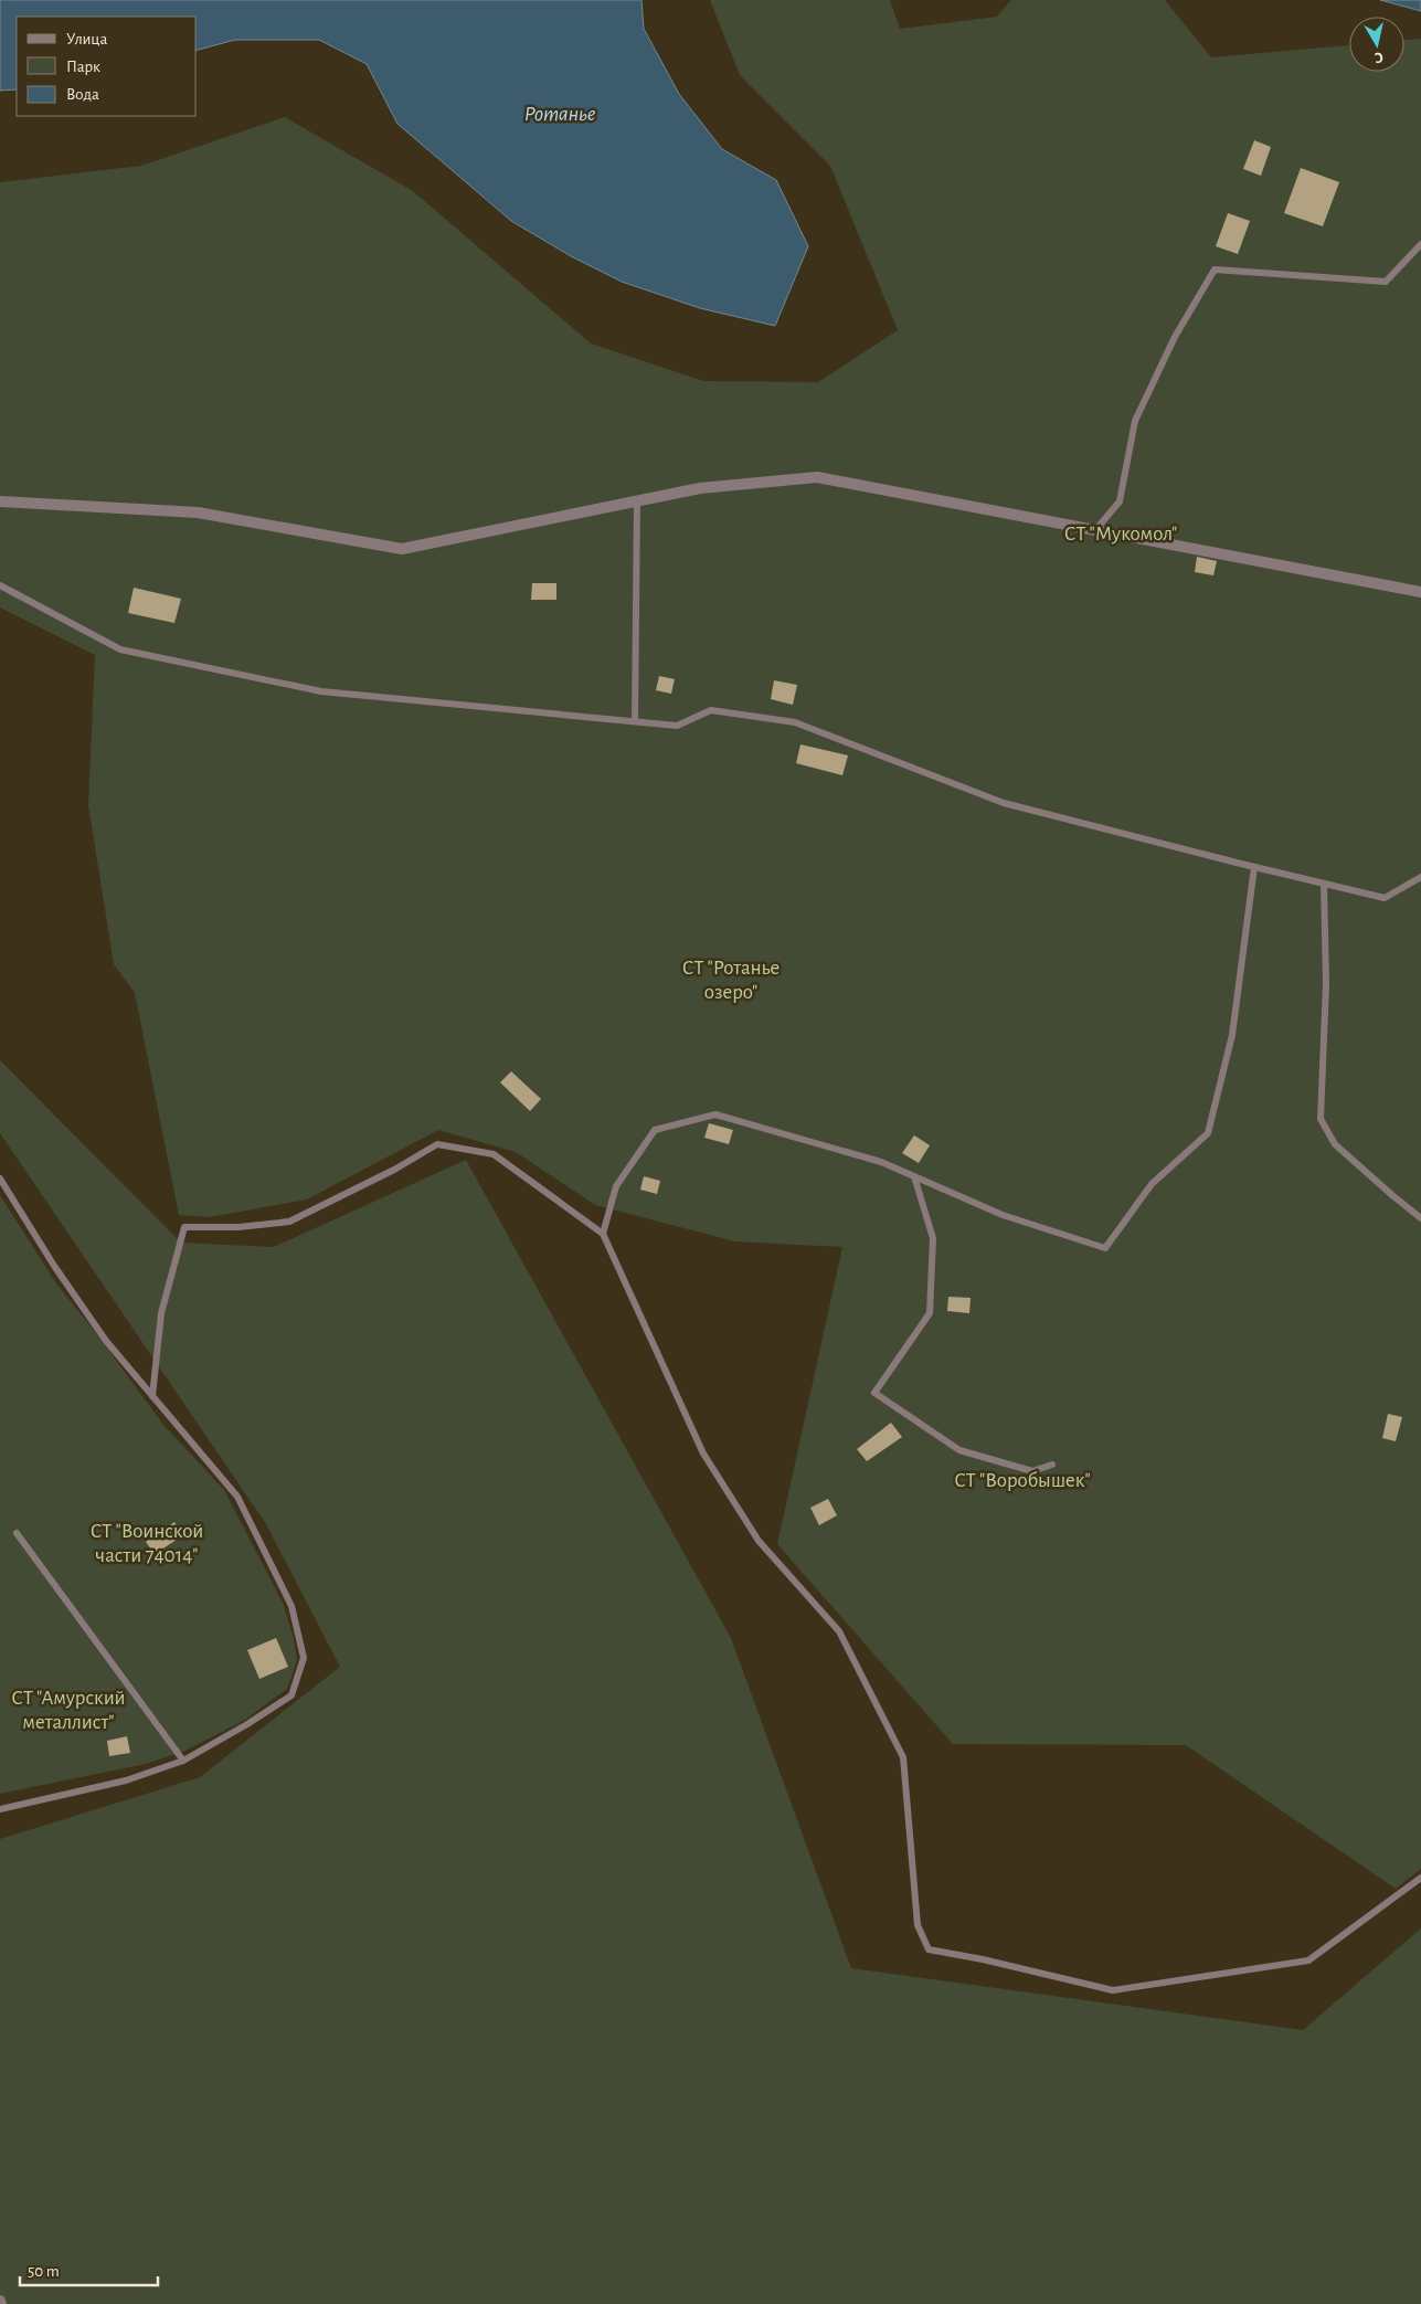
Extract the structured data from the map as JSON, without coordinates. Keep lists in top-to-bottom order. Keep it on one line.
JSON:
{"water":["Ротанье"],"parks":["СТ \"Мукомол\"","СТ \"Ротанье озеро\"","СТ \"Воробышек\"","СТ \"Воинской части 74014\"","СТ \"Амурский металлист\""],"legend":["Улица","Парк","Вода"],"scale_bar":"50 m","north":"bottom"}
